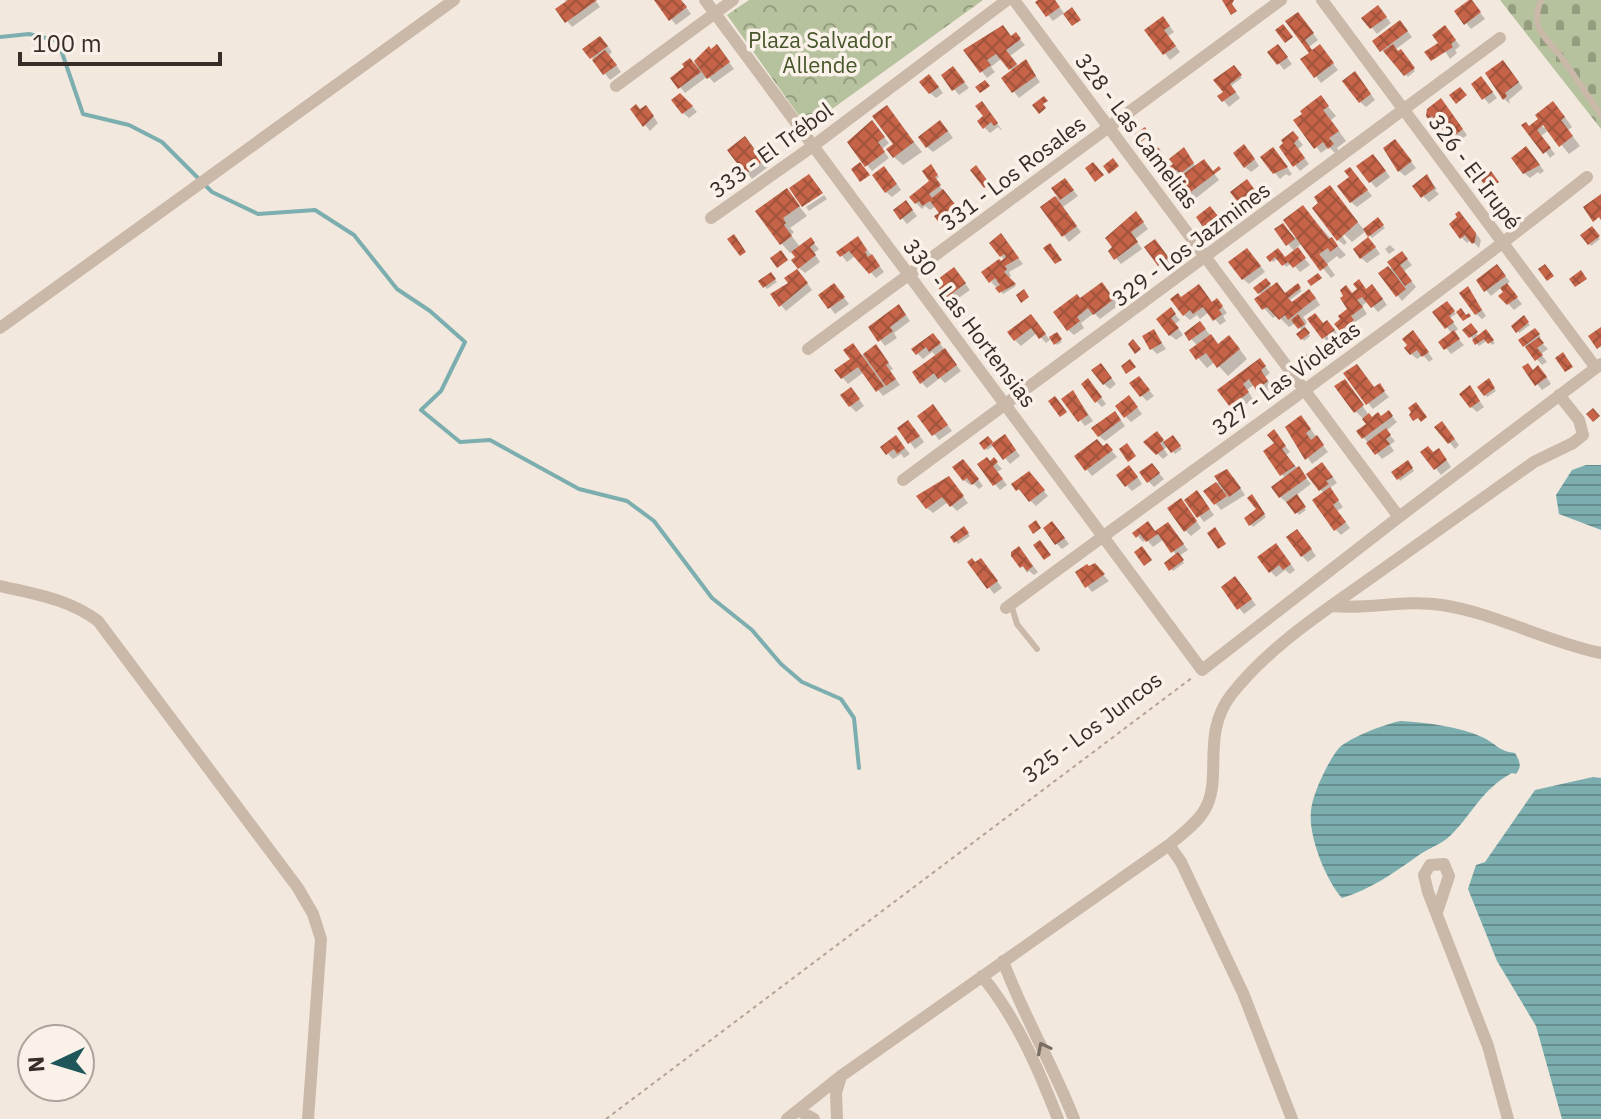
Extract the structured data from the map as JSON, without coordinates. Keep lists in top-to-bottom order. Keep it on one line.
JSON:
{"streets":{"street":["328 - Las Camelias","333 - El Trébol","326 - El Irupé","331 - Los Rosales","329 - Los Jazmines","330 - Las Hortensias","327 - Las Violetas"],"path":["325 - Los Juncos"]},"crossings":[["328 - Las Camelias","331 - Los Rosales"],["328 - Las Camelias","329 - Los Jazmines"],["328 - Las Camelias","327 - Las Violetas"],["333 - El Trébol","330 - Las Hortensias"],["326 - El Irupé","329 - Los Jazmines"],["326 - El Irupé","327 - Las Violetas"],["331 - Los Rosales","330 - Las Hortensias"],["329 - Los Jazmines","330 - Las Hortensias"],["330 - Las Hortensias","327 - Las Violetas"],["330 - Las Hortensias","325 - Los Juncos"]],"parks":["Plaza Salvador Allende"],"scale_bar":"100 m","north":"left"}
